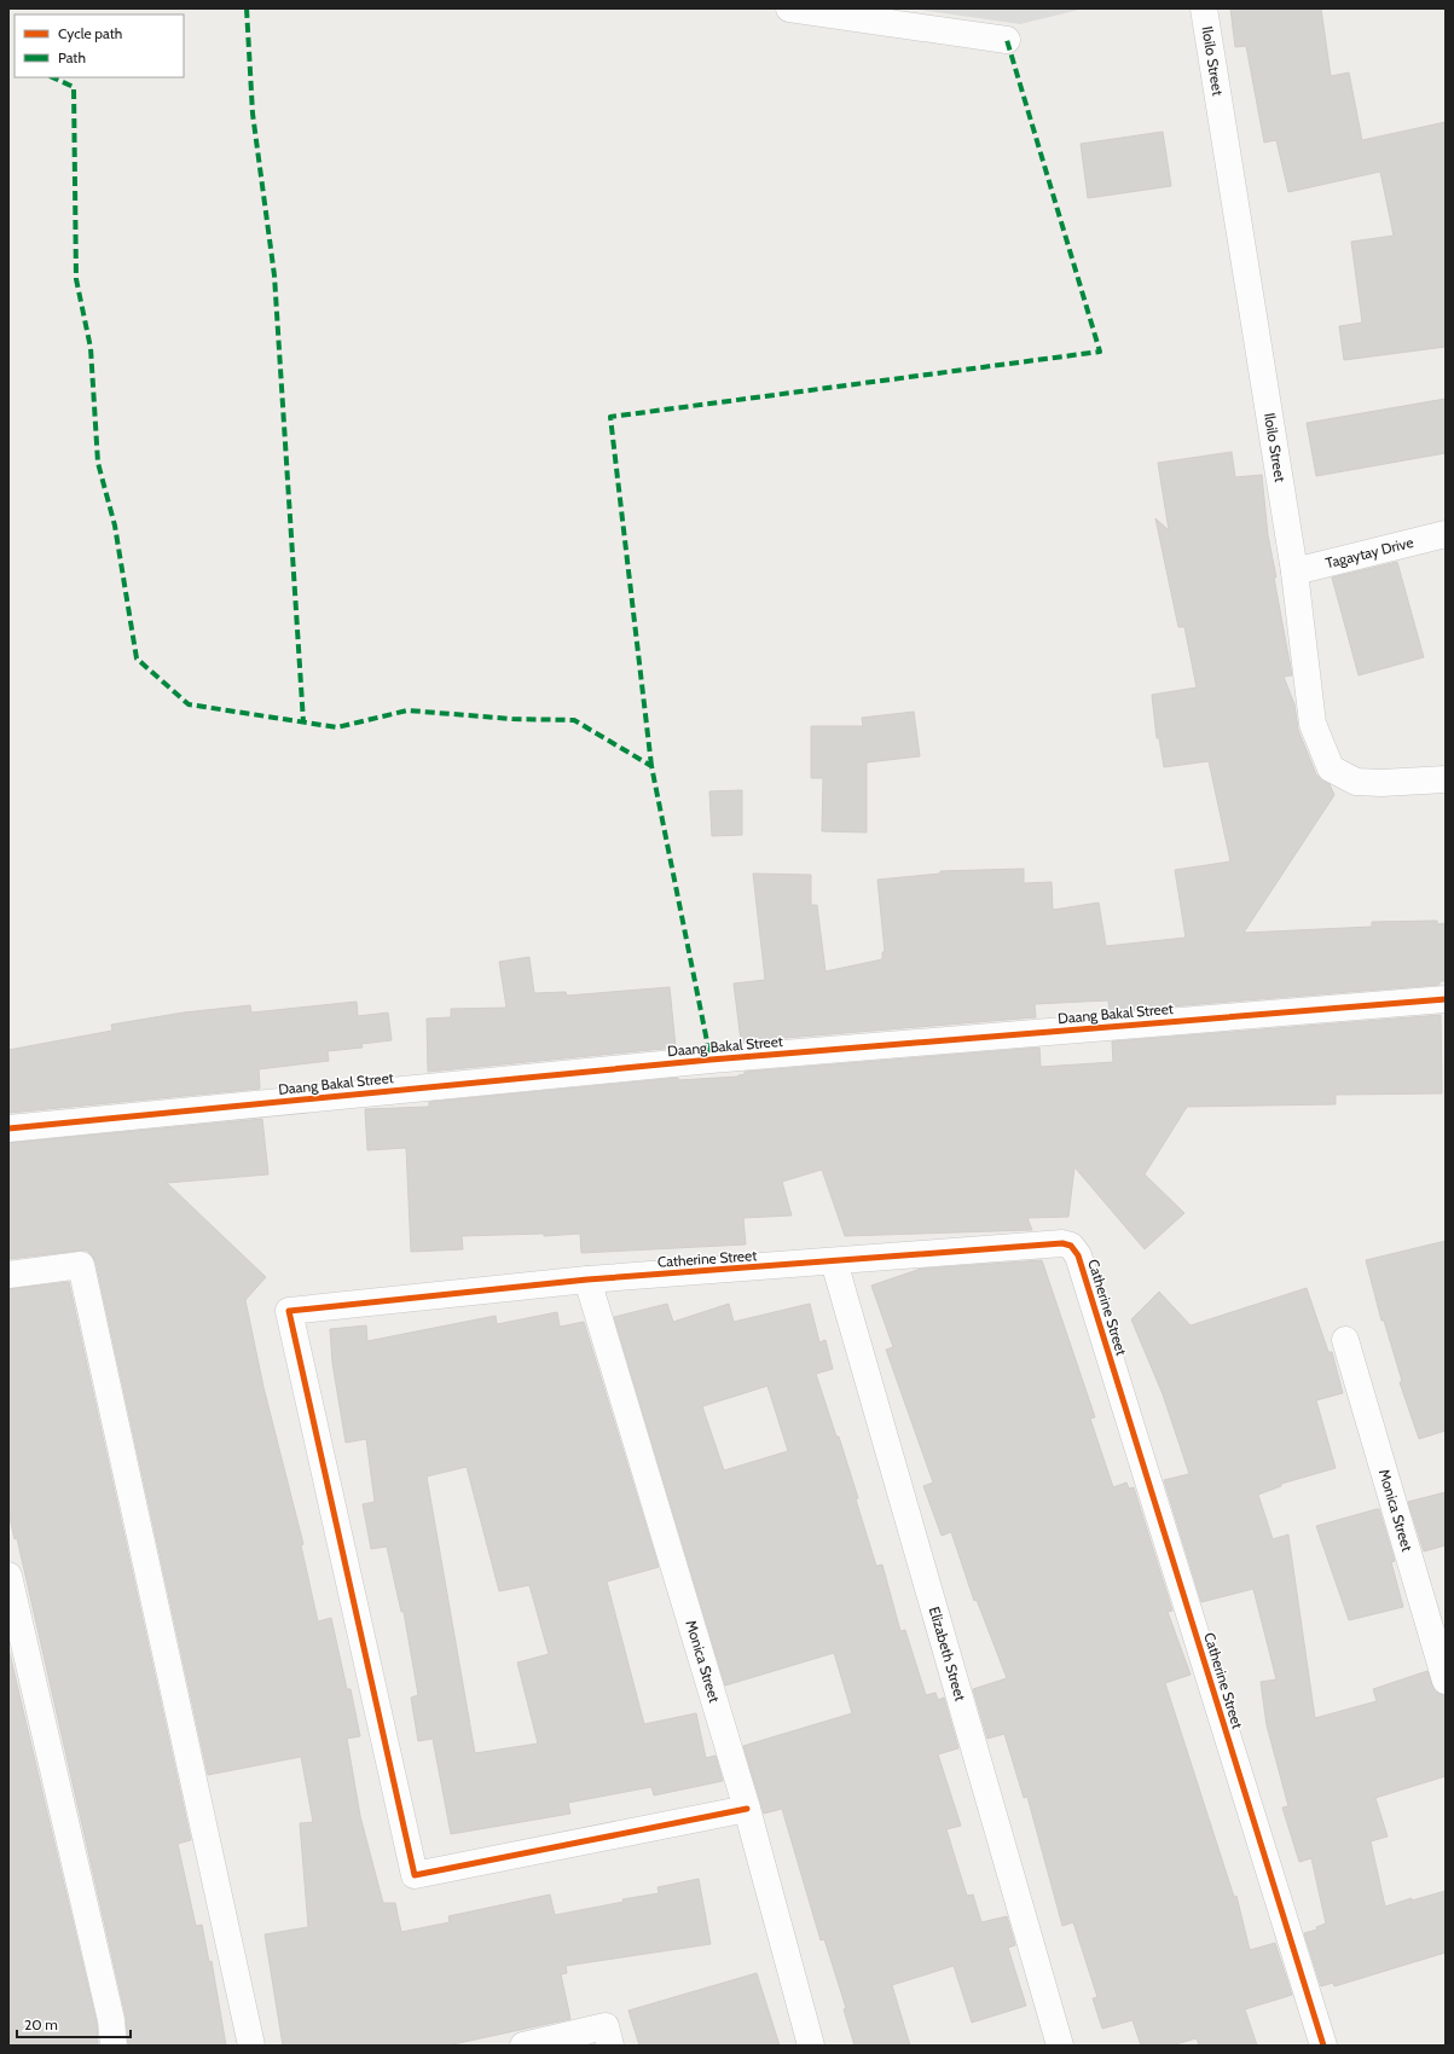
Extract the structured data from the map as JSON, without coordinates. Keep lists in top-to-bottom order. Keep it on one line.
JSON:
{"streets":{"street":["Iloilo Street","Tagaytay Drive","Daang Bakal Street","Catherine Street","Monica Street","Elizabeth Street"]},"crossings":[["Iloilo Street","Tagaytay Drive"],["Catherine Street","Monica Street"],["Catherine Street","Elizabeth Street"]],"legend":["Cycle path","Path"],"scale_bar":"20 m"}
